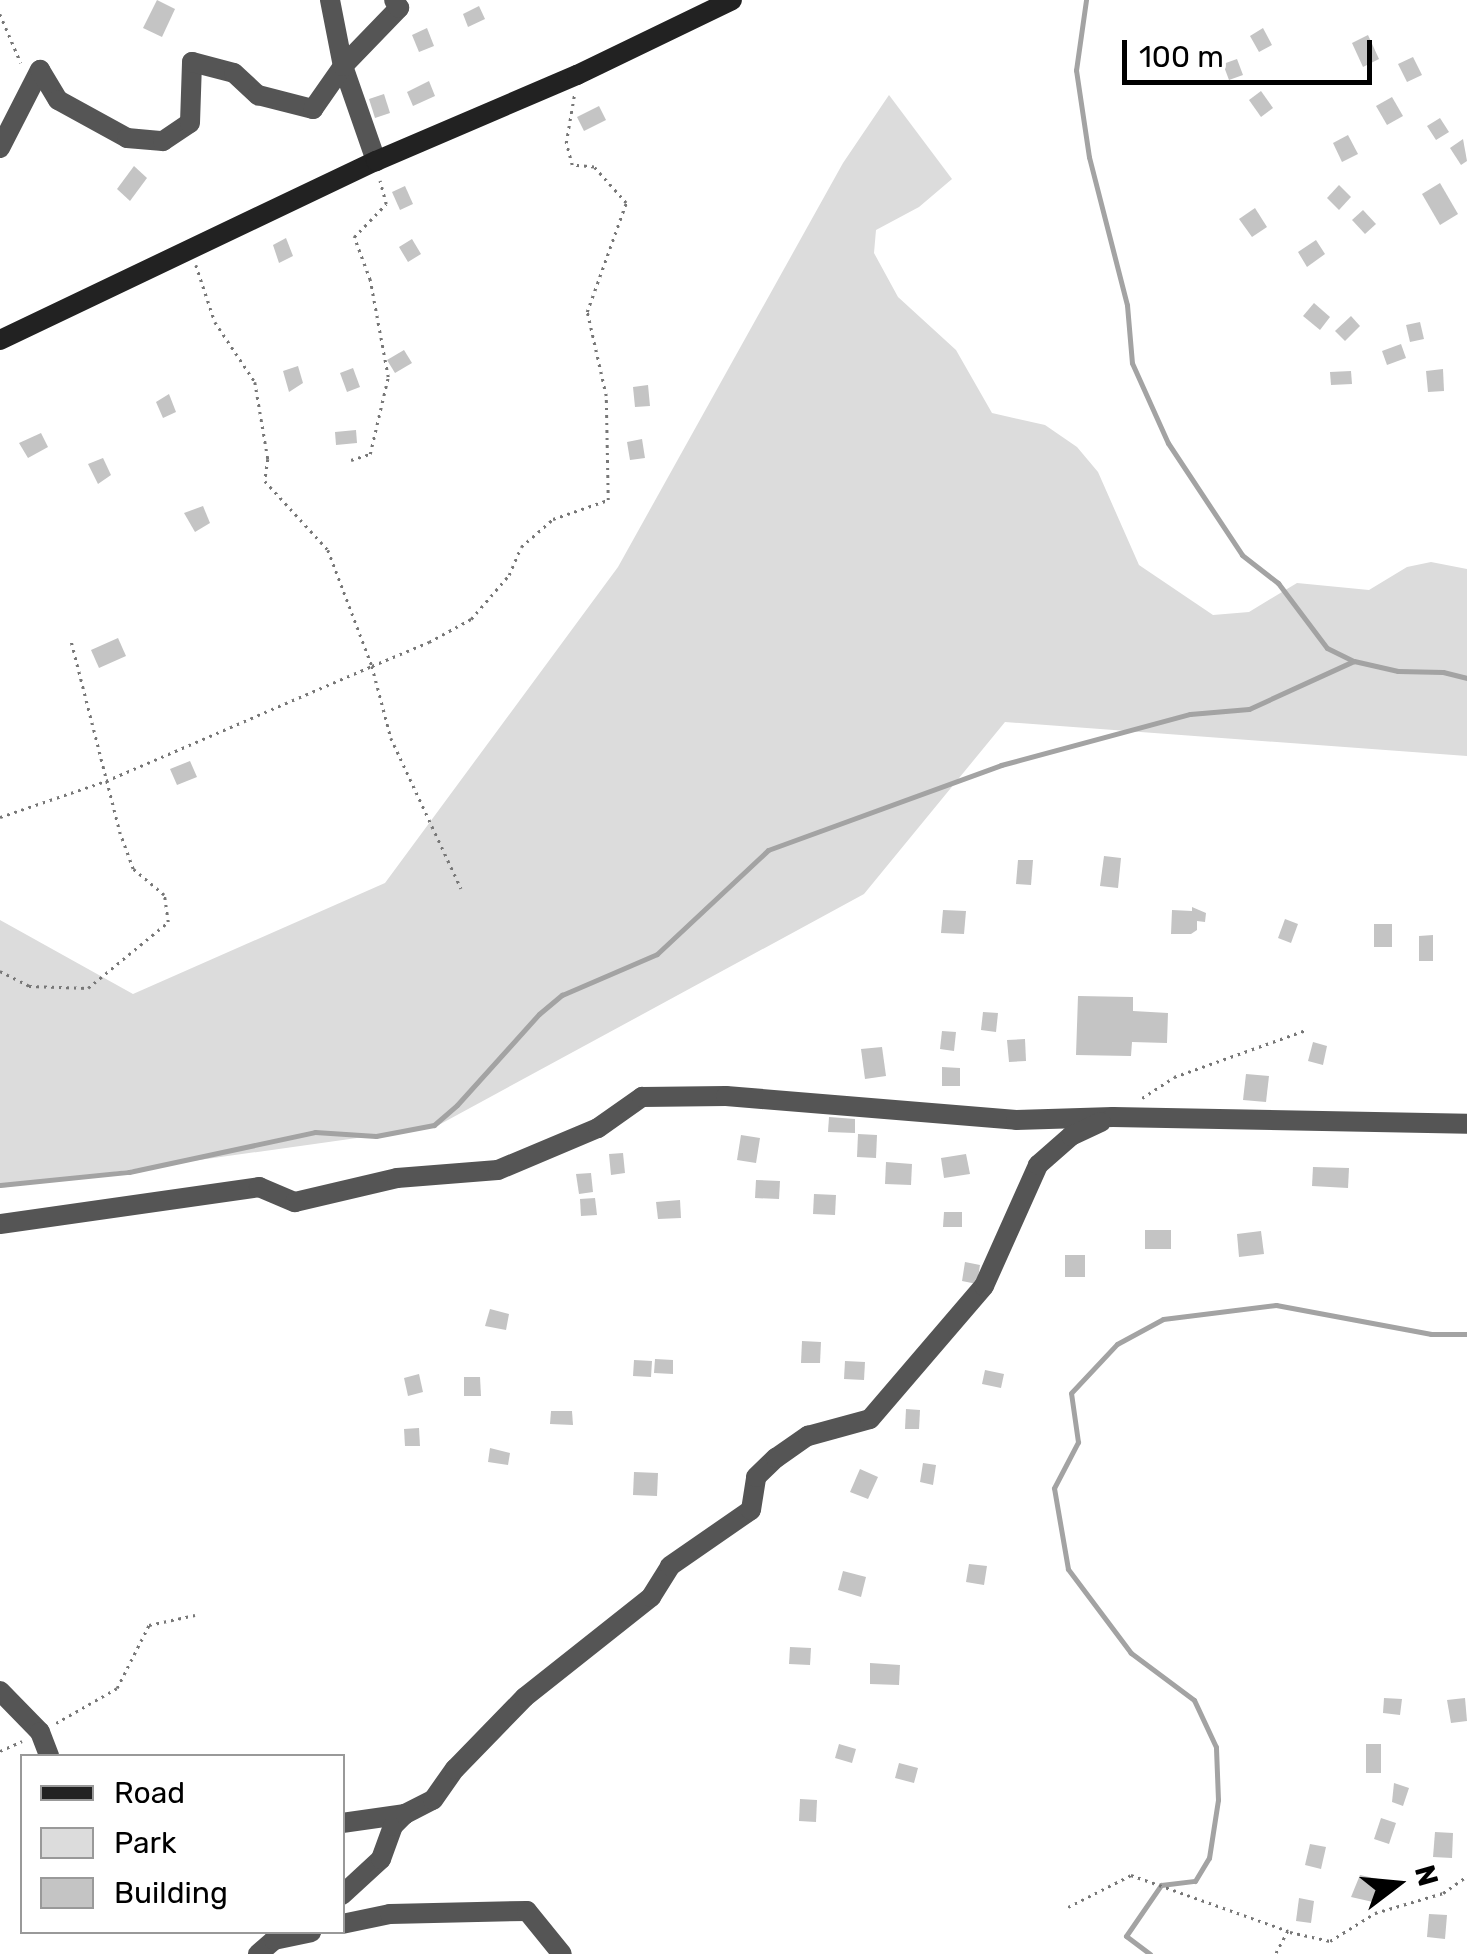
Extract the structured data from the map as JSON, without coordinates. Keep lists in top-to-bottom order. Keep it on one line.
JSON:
{"legend":["Road","Park","Building"],"scale_bar":"100 m","north":"right"}
